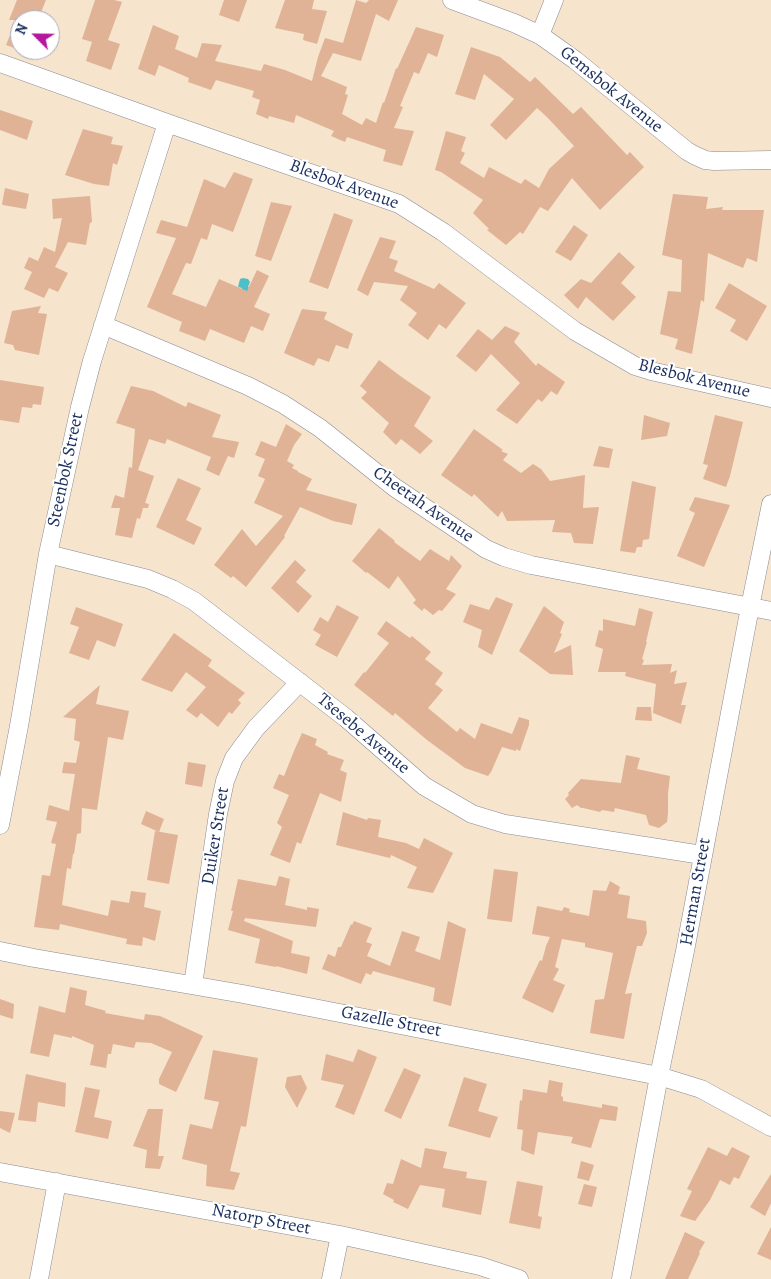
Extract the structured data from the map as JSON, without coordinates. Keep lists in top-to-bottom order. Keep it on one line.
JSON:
{"streets":{"street":["Gemsbok Avenue","Blesbok Avenue","Steenbok Street","Cheetah Avenue","Tsesebe Avenue","Duiker Street","Herman Street","Gazelle Street","Natorp Street"]},"crossings":[["Blesbok Avenue","Steenbok Street"],["Steenbok Street","Cheetah Avenue"],["Steenbok Street","Tsesebe Avenue"],["Cheetah Avenue","Herman Street"],["Tsesebe Avenue","Duiker Street"],["Tsesebe Avenue","Herman Street"],["Duiker Street","Gazelle Street"],["Herman Street","Gazelle Street"]],"north":"top left"}
